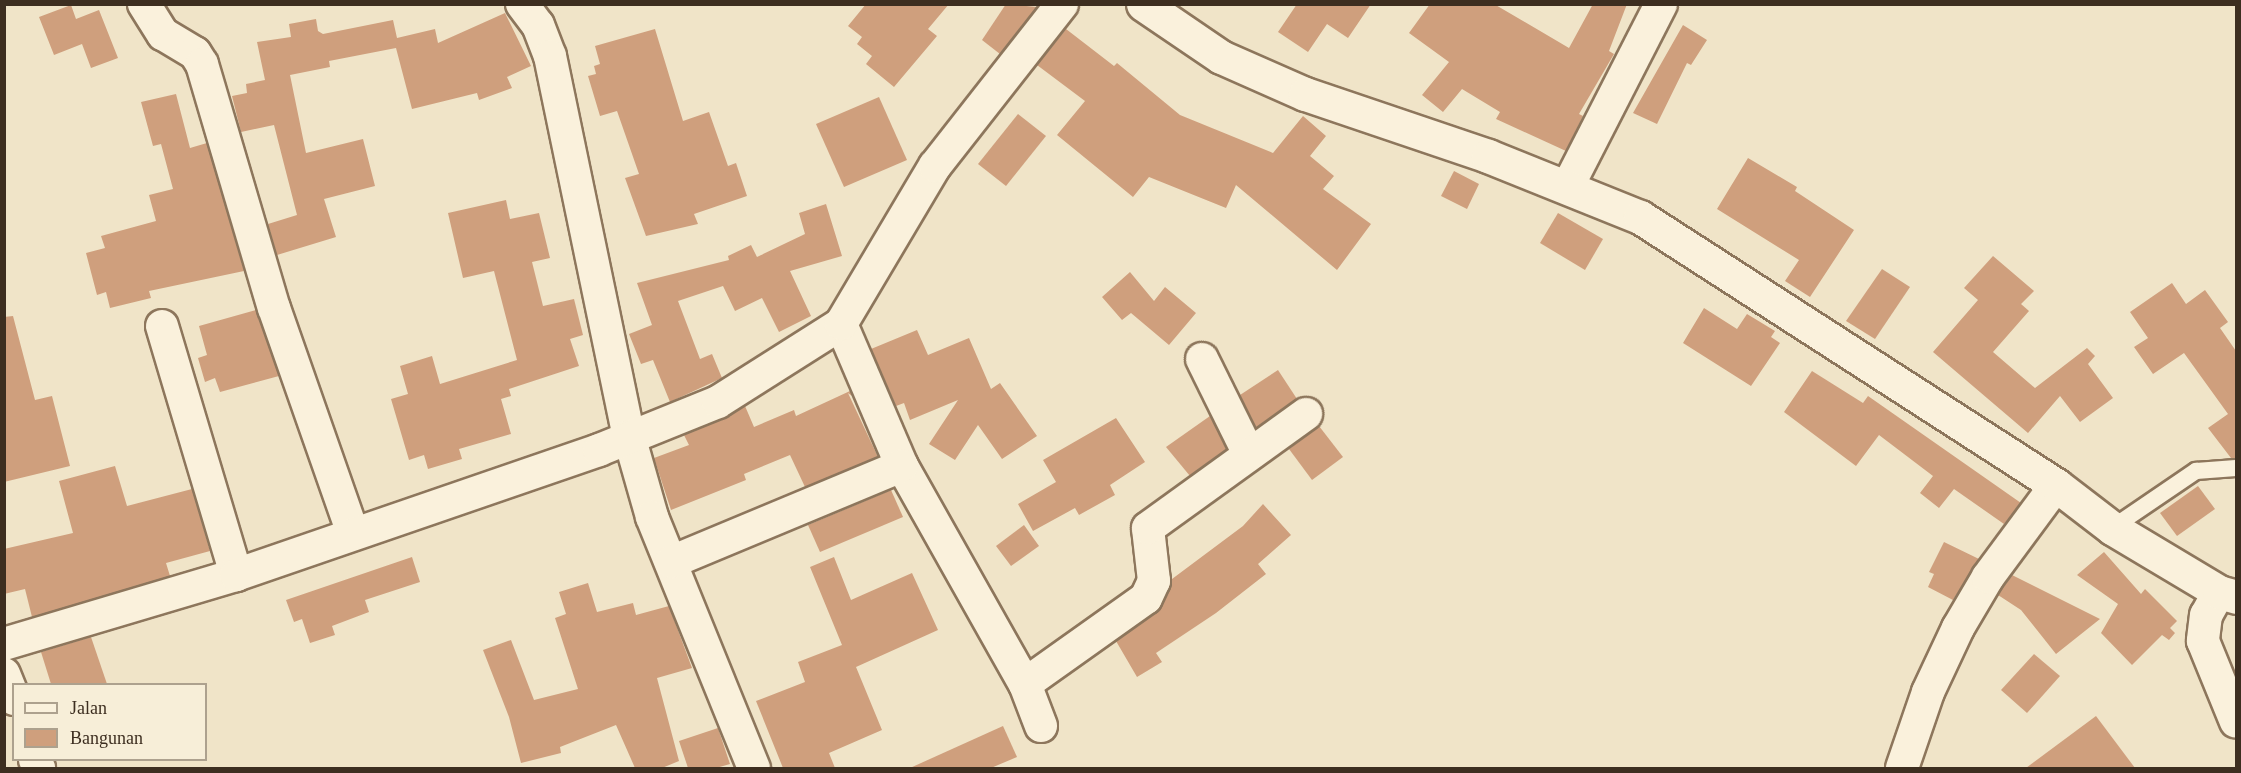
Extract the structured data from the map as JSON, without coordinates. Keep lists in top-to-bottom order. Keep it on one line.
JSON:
{"legend":["Jalan","Bangunan"]}
